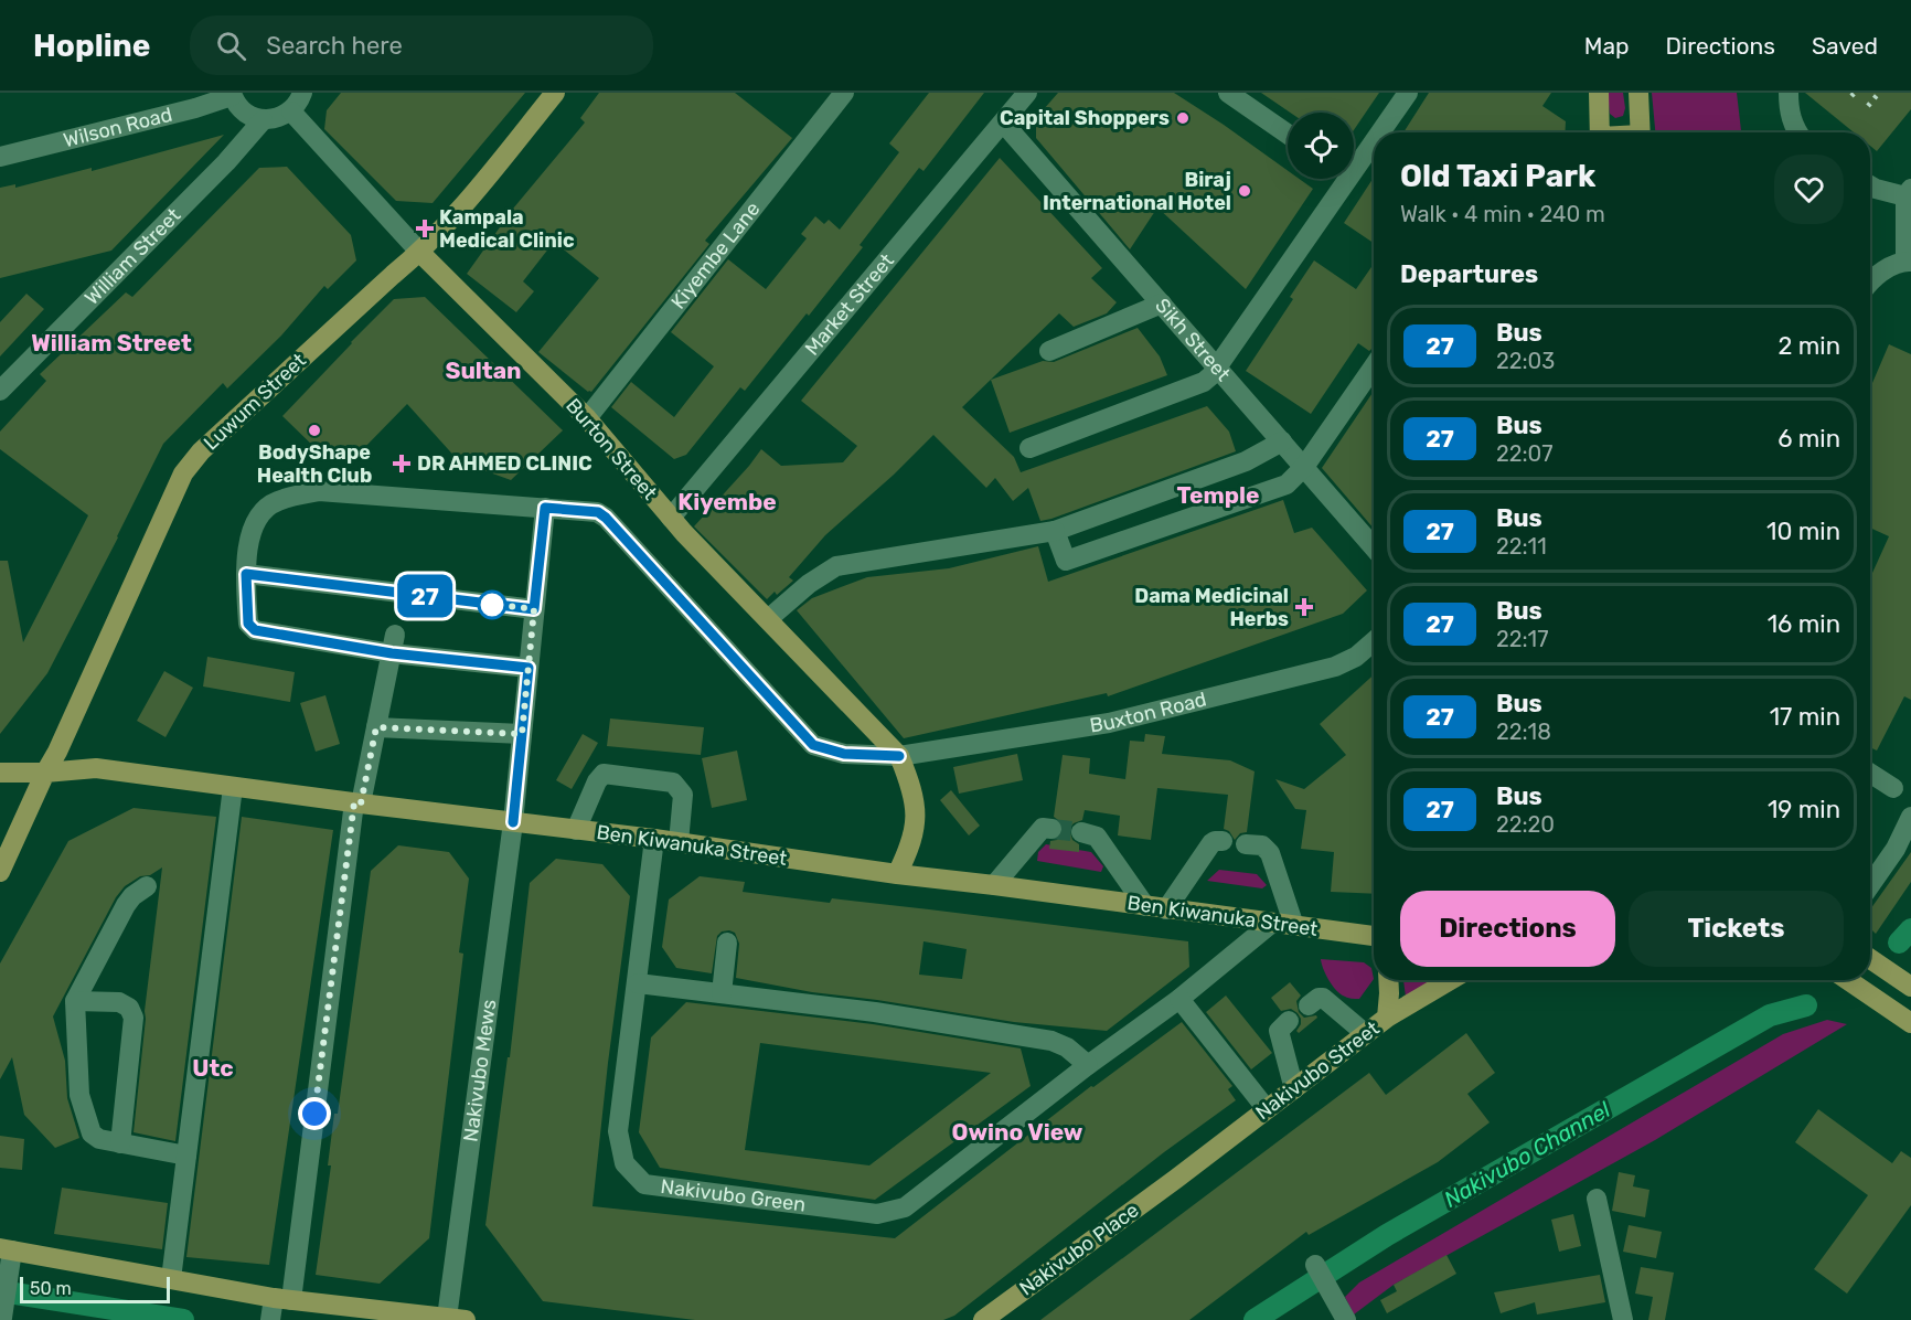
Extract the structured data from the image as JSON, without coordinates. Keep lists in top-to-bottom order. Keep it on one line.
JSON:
{"streets":{"main road":["Luwum Street","Burton Street","Ben Kiwanuka Street","Nakivubo Street","Nakivubo Place"],"street":["Wilson Road","Kiyembe Lane","William Street","Market Street","Sikh Street","Buxton Road","Nakivubo Mews","Nakivubo Green"]},"crossings":[["Kiyembe Lane","Burton Street"],["Market Street","Sikh Street"],["Market Street","Burton Street"],["Luwum Street","Burton Street"],["Luwum Street","Ben Kiwanuka Street"],["Burton Street","Buxton Road"],["Burton Street","Ben Kiwanuka Street"],["Buxton Road","Nakivubo Mews"],["Ben Kiwanuka Street","Nakivubo Mews"],["Ben Kiwanuka Street","Nakivubo Green"],["Nakivubo Street","Nakivubo Place"]],"districts":["William Street","Sultan","Temple","Kiyembe","Utc","Owino View"],"water":["Nakivubo Channel"],"places":{"other":["Capital Shoppers","Biraj International Hotel","BodyShape Health Club"],"health":["Kampala Medical Clinic","DR AHMED CLINIC","Dama Medicinal Herbs"]},"lines":["bus line 27"],"scale_bar":"50 m","page":{"header":"Hopline","search":"Search here","nav":["Map","Directions","Saved"],"on_map":"27","heading":[["Old Taxi Park","Walk · 4 min · 240 m"],"Departures"],"list":[{"mark":"27","name":"Bus","note":"22:03","value":"2 min"},{"mark":"27","name":"Bus","note":"22:07","value":"6 min"},{"mark":"27","name":"Bus","note":"22:11","value":"10 min"},{"mark":"27","name":"Bus","note":"22:17","value":"16 min"},{"mark":"27","name":"Bus","note":"22:18","value":"17 min"},{"mark":"27","name":"Bus","note":"22:20","value":"19 min"}],"buttons":["Directions","Tickets"],"scale":"50 m"}}
